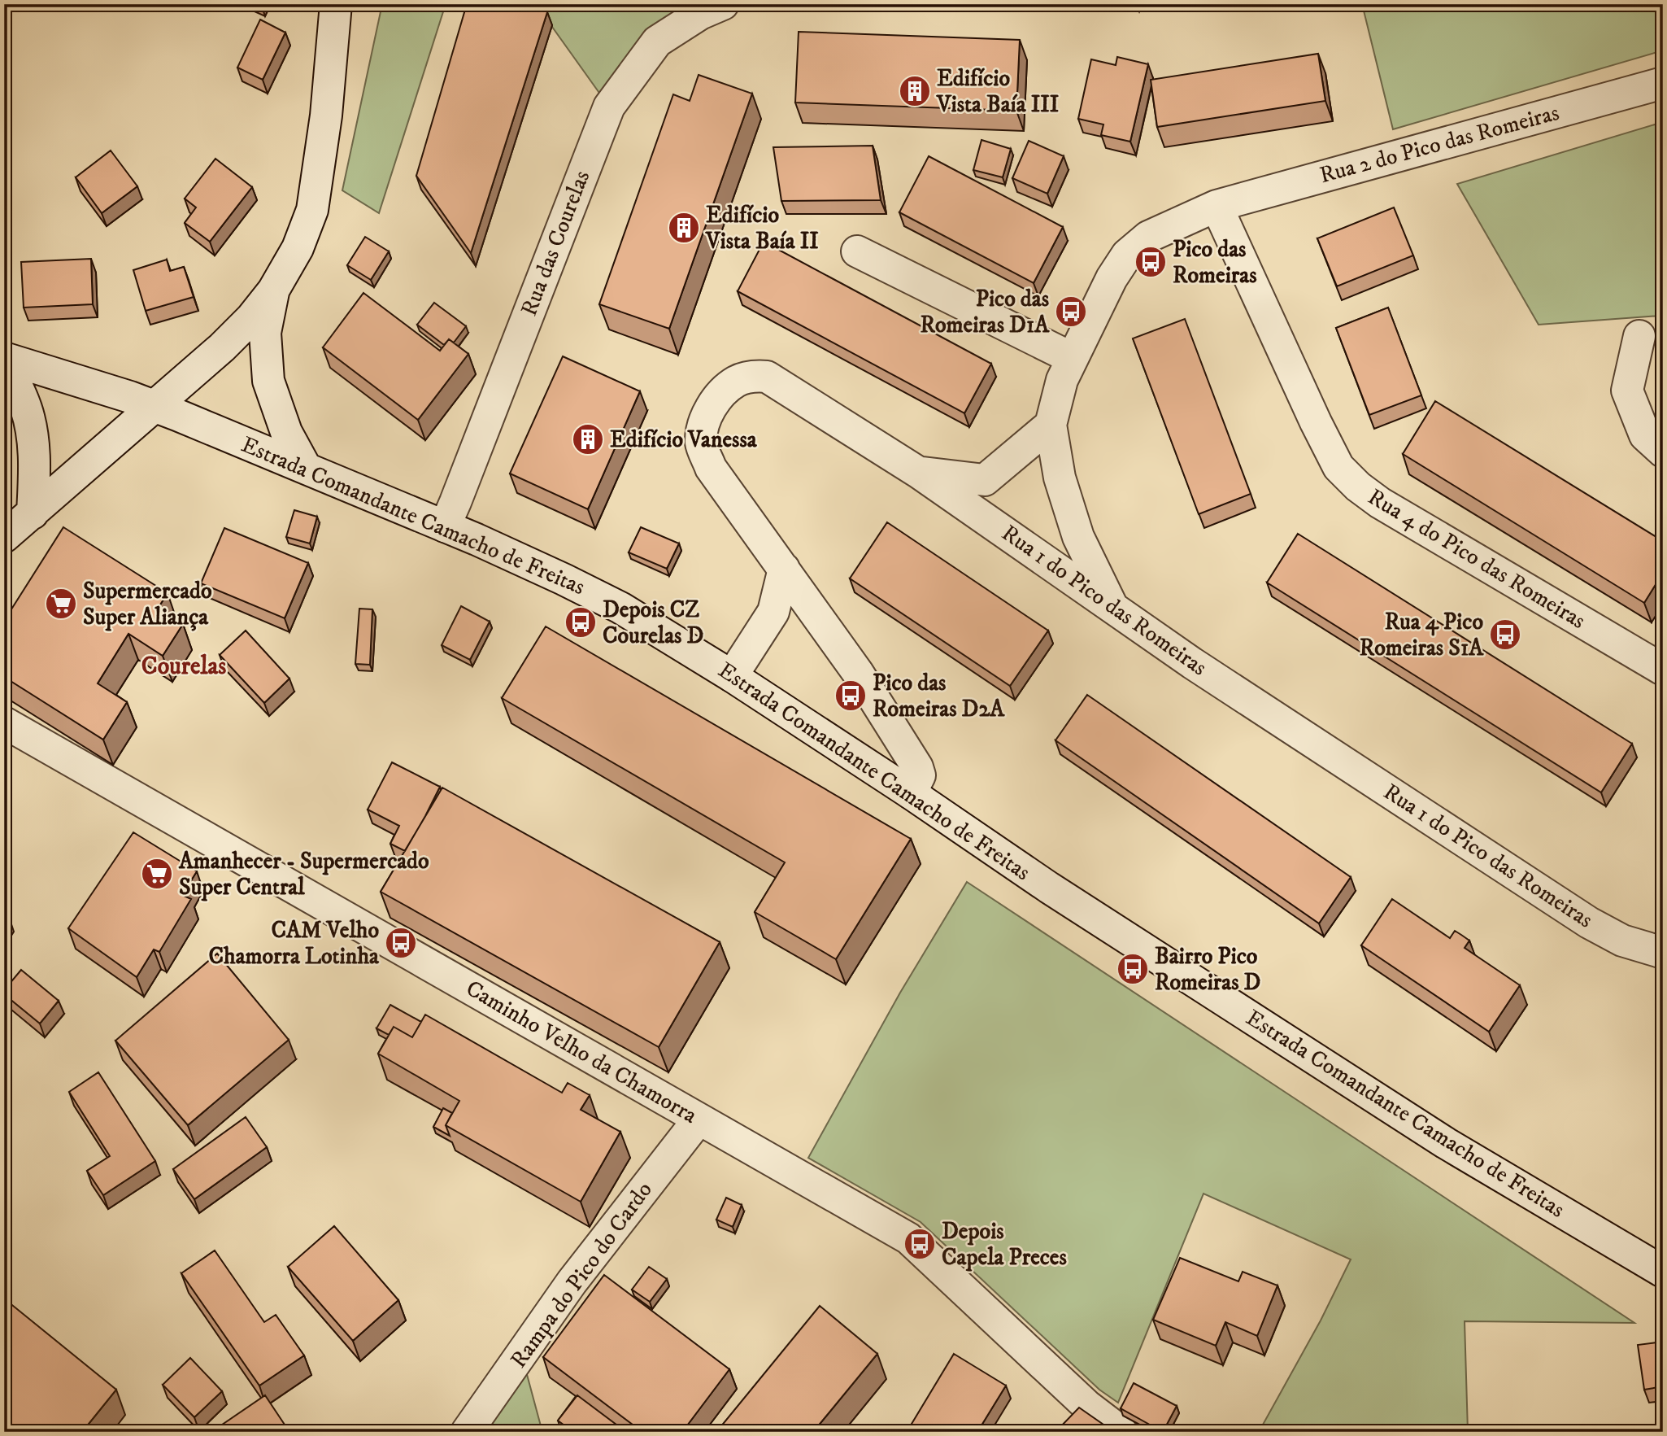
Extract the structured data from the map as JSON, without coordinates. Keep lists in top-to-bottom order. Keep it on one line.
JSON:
{"streets":{"street":["Rua 2 do Pico das Romeiras","Rua das Courelas","Estrada Comandante Camacho de Freitas","Rua 4 do Pico das Romeiras","Rua 1 do Pico das Romeiras","Caminho Velho da Chamorra","Rampa do Pico do Cardo"]},"crossings":[["Rua 2 do Pico das Romeiras","Rua 4 do Pico das Romeiras"],["Rua das Courelas","Estrada Comandante Camacho de Freitas"],["Estrada Comandante Camacho de Freitas","Rua 1 do Pico das Romeiras"],["Caminho Velho da Chamorra","Rampa do Pico do Cardo"]],"districts":["Courelas"],"places":{"building":["Edifício Vista Baía III","Edifício Vista Baía II","Edifício Vanessa"],"bus stop":["Pico das Romeiras","Pico das Romeiras D1A","Depois CZ Courelas D","Rua 4 Pico Romeiras S1A","Pico das Romeiras D2A","CAM Velho Chamorra Lotinha","Bairro Pico Romeiras D","Depois Capela Preces"],"supermarket":["Supermercado Super Aliança","Amanhecer - Supermercado Super Central"]}}
